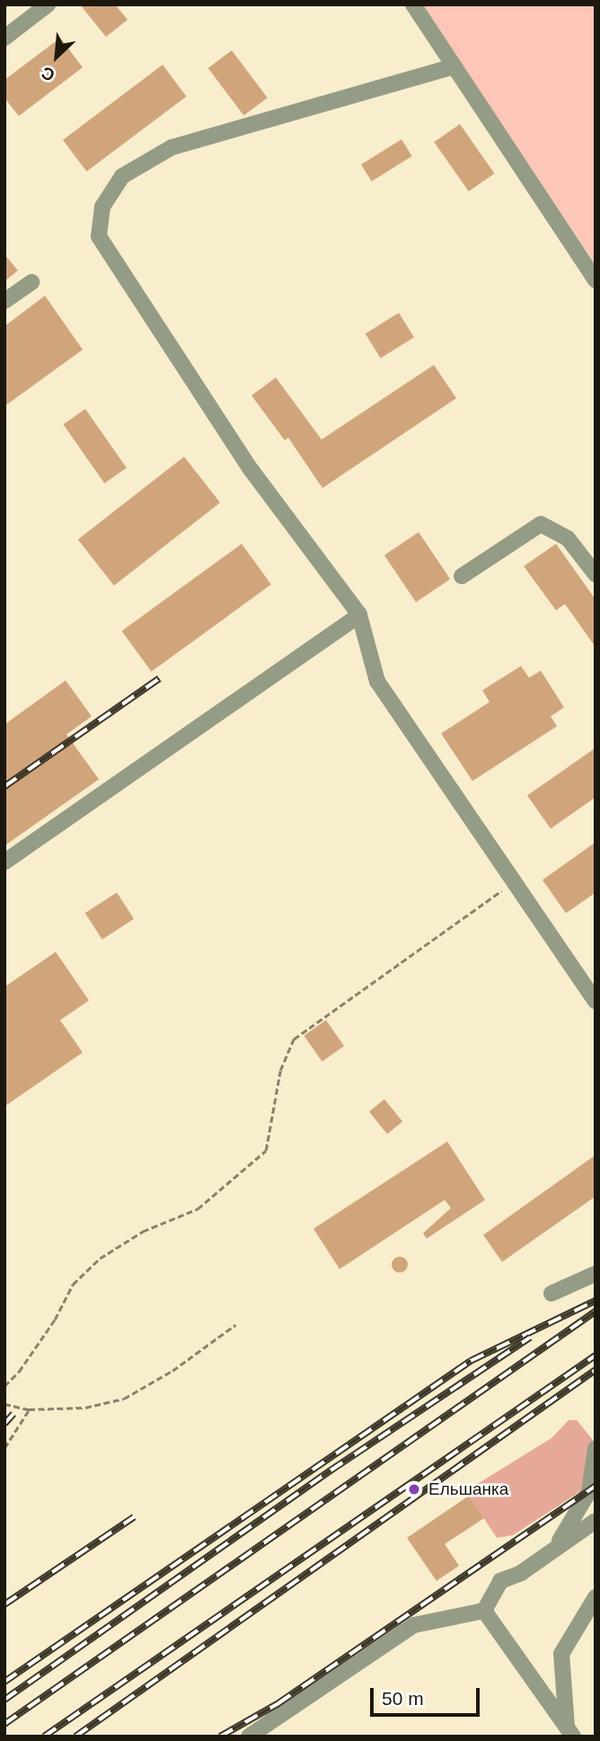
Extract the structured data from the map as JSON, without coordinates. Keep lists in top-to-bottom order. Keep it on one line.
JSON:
{"places":["Ельшанка"],"scale_bar":"50 m","north":"bottom left"}
